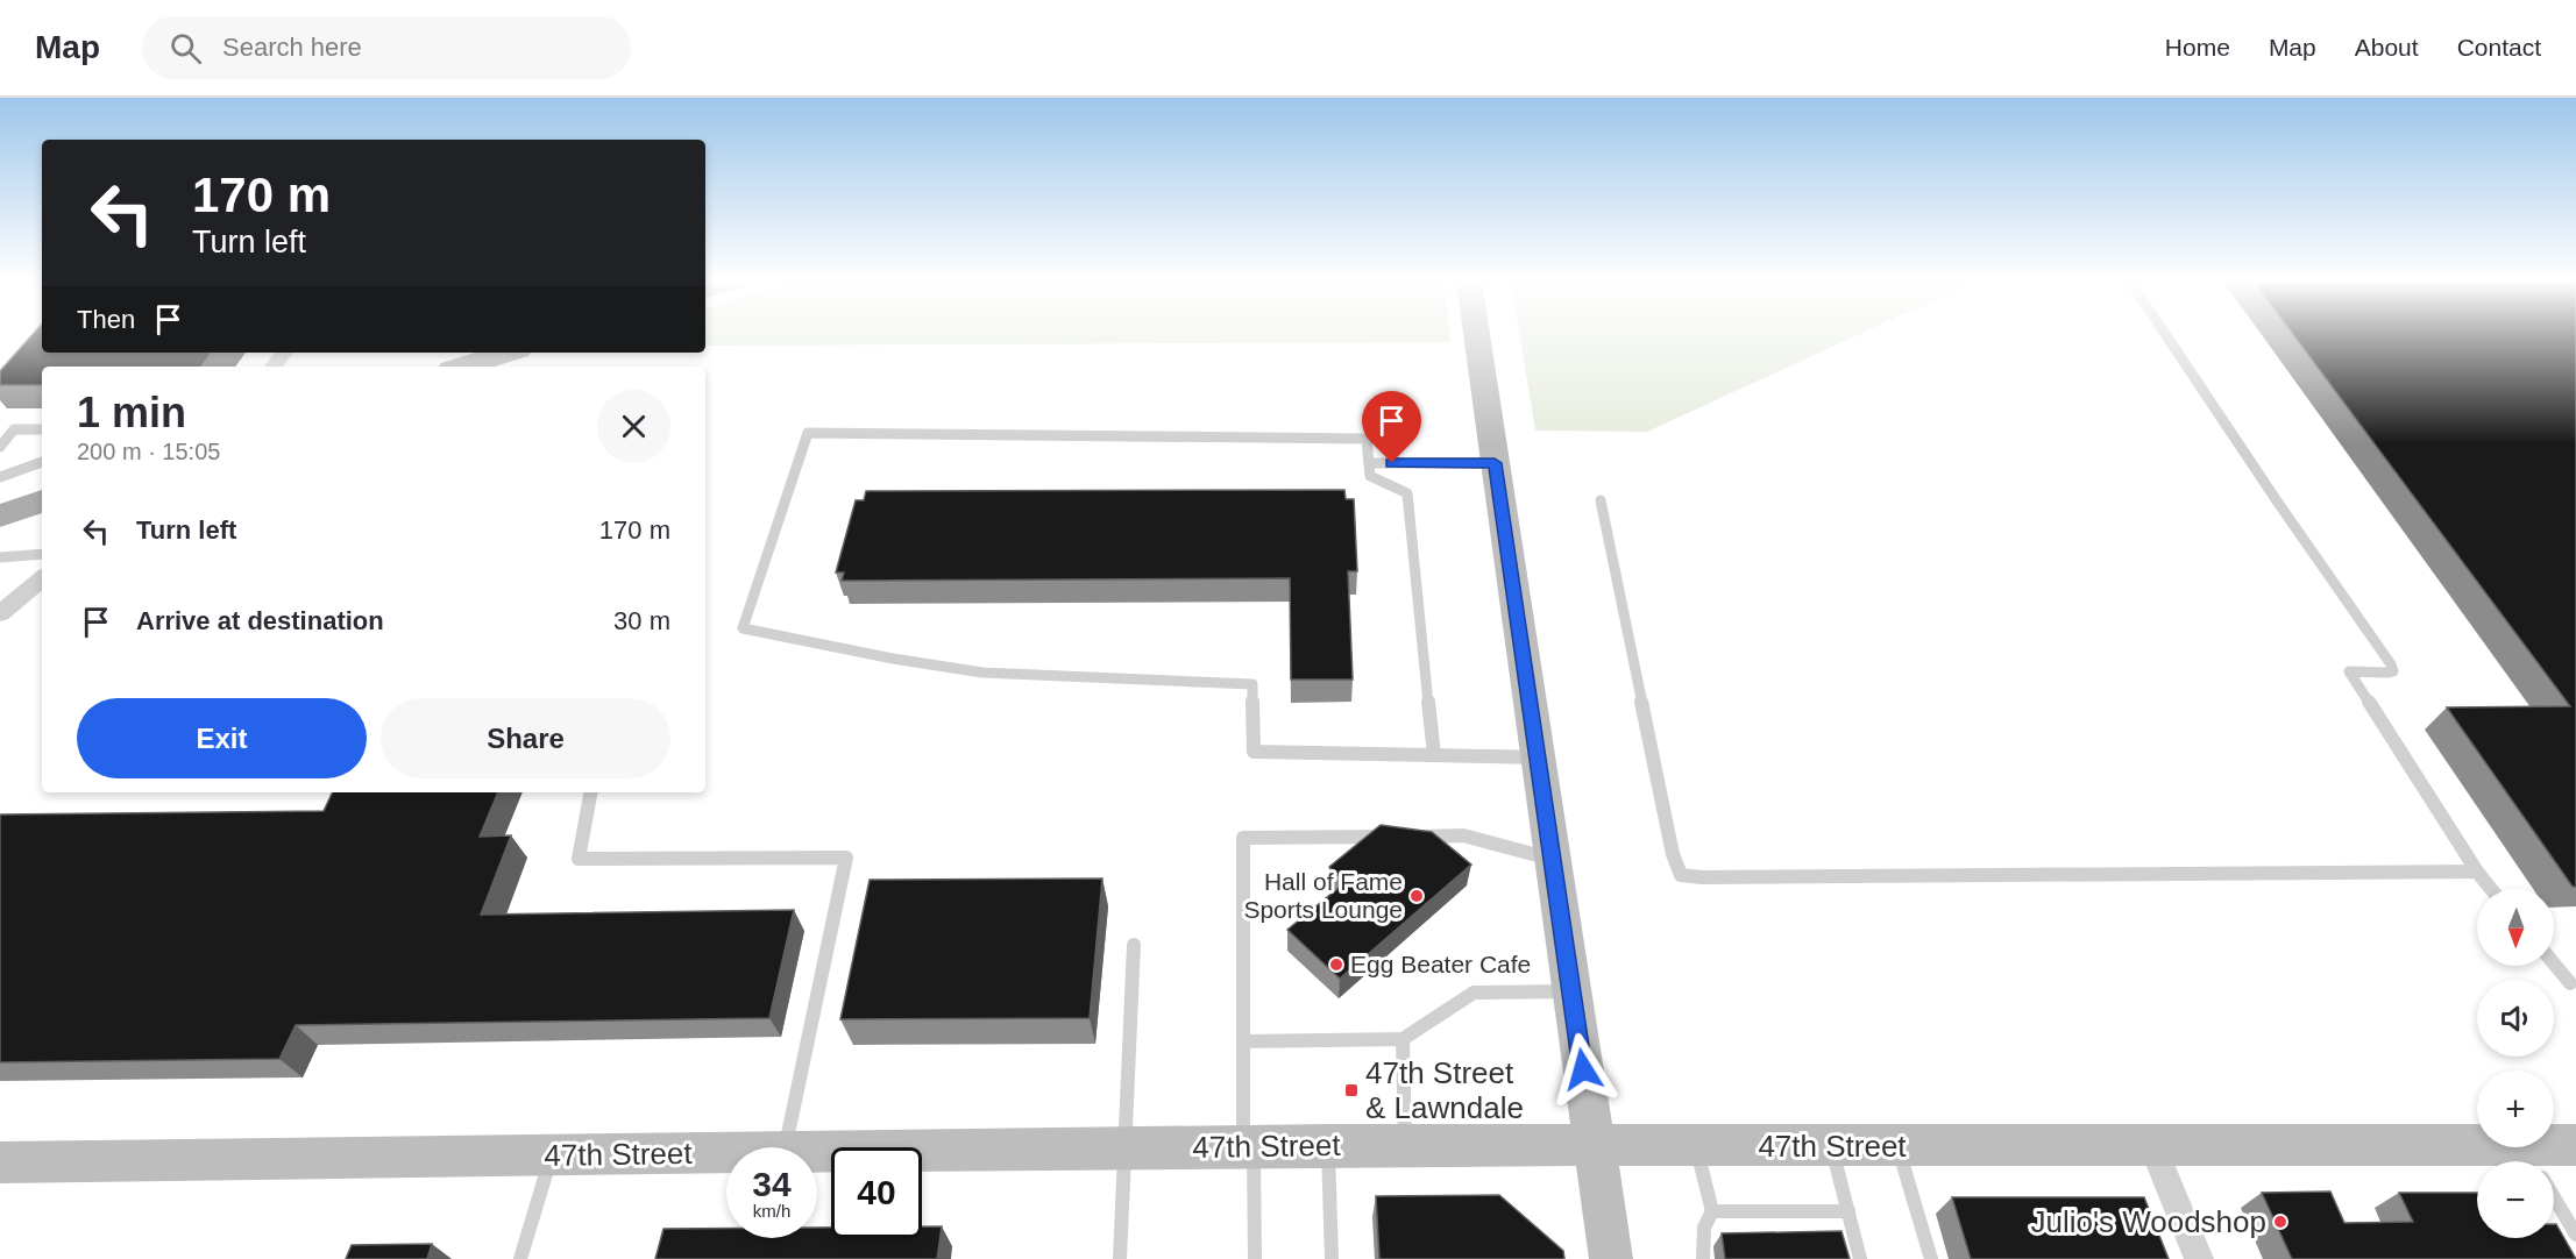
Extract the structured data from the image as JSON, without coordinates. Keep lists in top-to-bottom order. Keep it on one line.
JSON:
{"streets":{"main road":["47th Street"]},"places":{"other":["Hall of Fame Sports Lounge","Egg Beater Cafe","Julio's Woodshop"],"transit":["47th Street & Lawndale"]},"north":"bottom","page":{"header":"Map","search":"Search here","nav":["Home","Map","About","Contact"],"turn":["170 m","Turn left"],"then":"Then","heading":["1 min","200 m · 15:05"],"list":[{"name":"Turn left","value":"170 m"},{"name":"Arrive at destination","value":"30 m"}],"buttons":["Exit","Share"],"map_buttons":["+","−"],"speed":"34 km/h","limit":"40"}}
